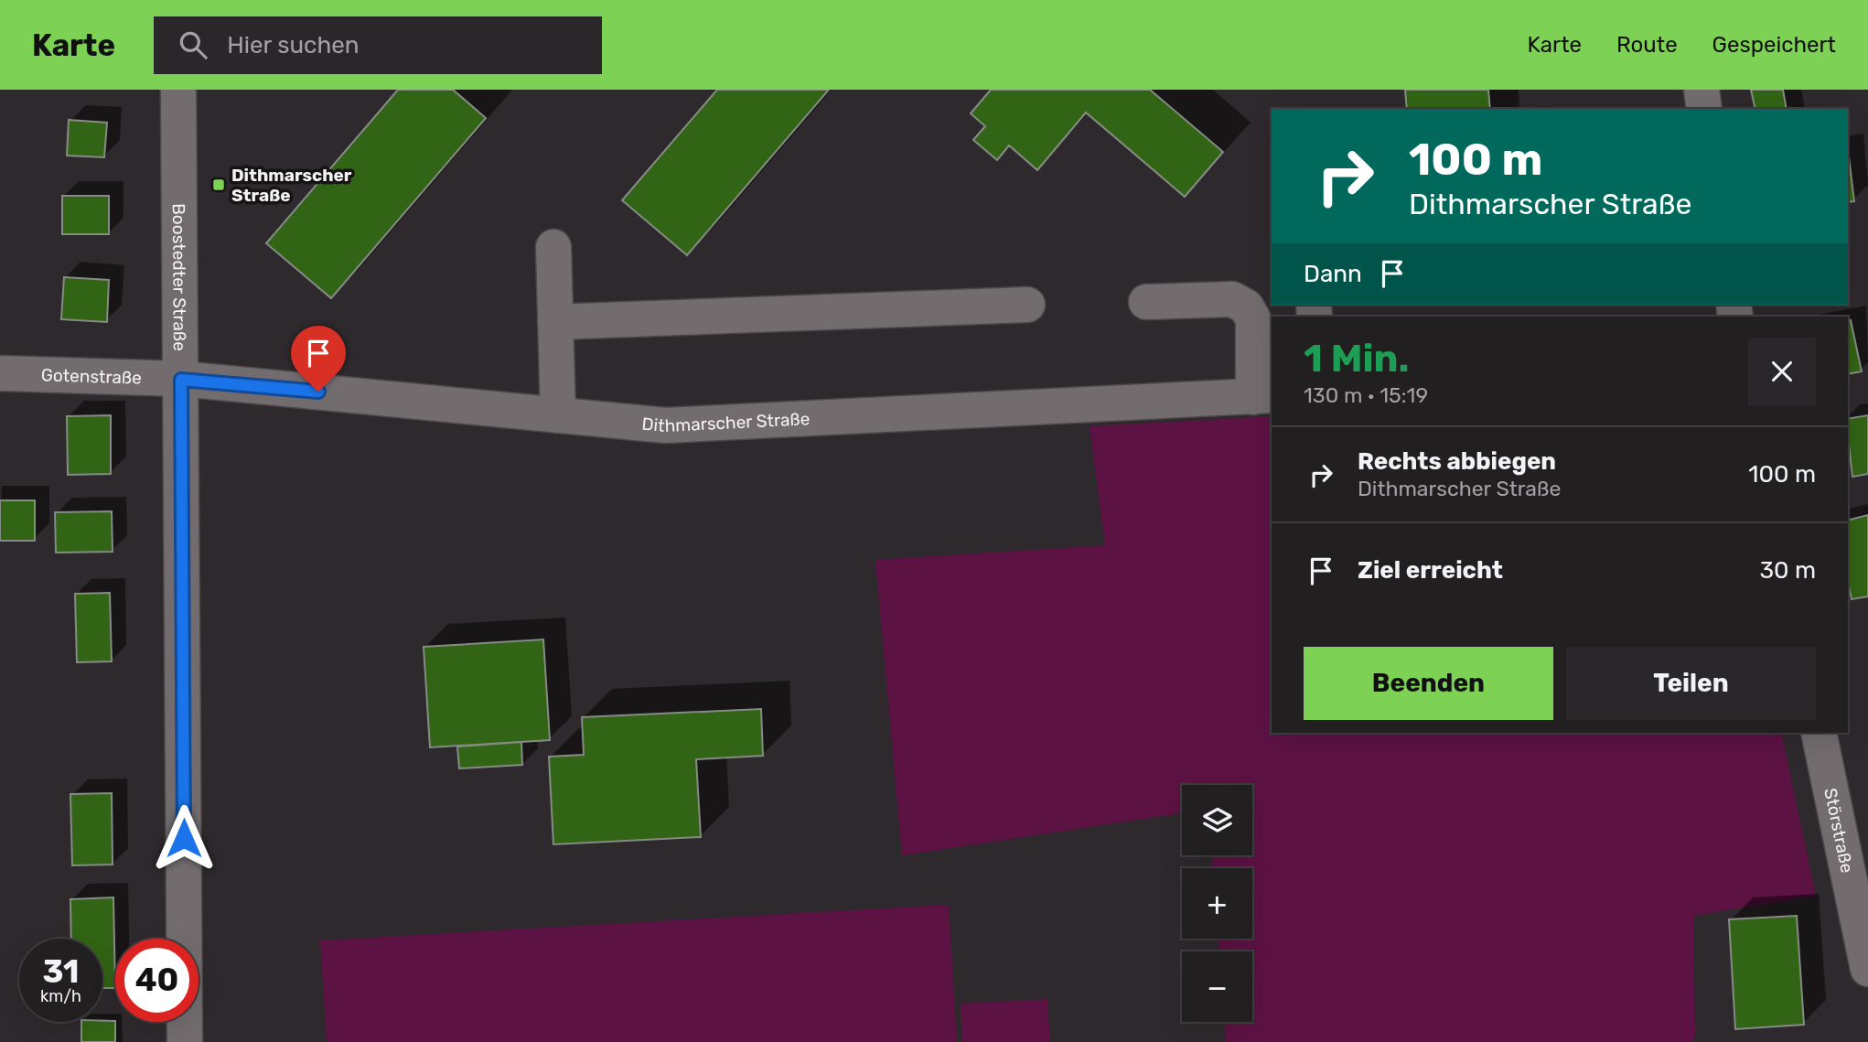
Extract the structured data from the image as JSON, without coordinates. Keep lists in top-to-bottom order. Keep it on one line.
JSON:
{"streets":{"street":["Boostedter Straße","Gotenstraße","Dithmarscher Straße","Störstraße"]},"crossings":[["Boostedter Straße","Gotenstraße"],["Boostedter Straße","Dithmarscher Straße"],["Gotenstraße","Dithmarscher Straße"]],"places":{"transit":["Dithmarscher Straße"]},"page":{"header":"Karte","search":"Hier suchen","nav":["Karte","Route","Gespeichert"],"turn":["100 m","Dithmarscher Straße"],"then":"Dann","heading":["1 Min.","130 m · 15:19"],"list":[{"name":"Rechts abbiegen","note":"Dithmarscher Straße","value":"100 m"},{"name":"Ziel erreicht","value":"30 m"}],"buttons":["Beenden","Teilen"],"map_buttons":["+","−"],"speed":"31 km/h","limit":"40"}}
